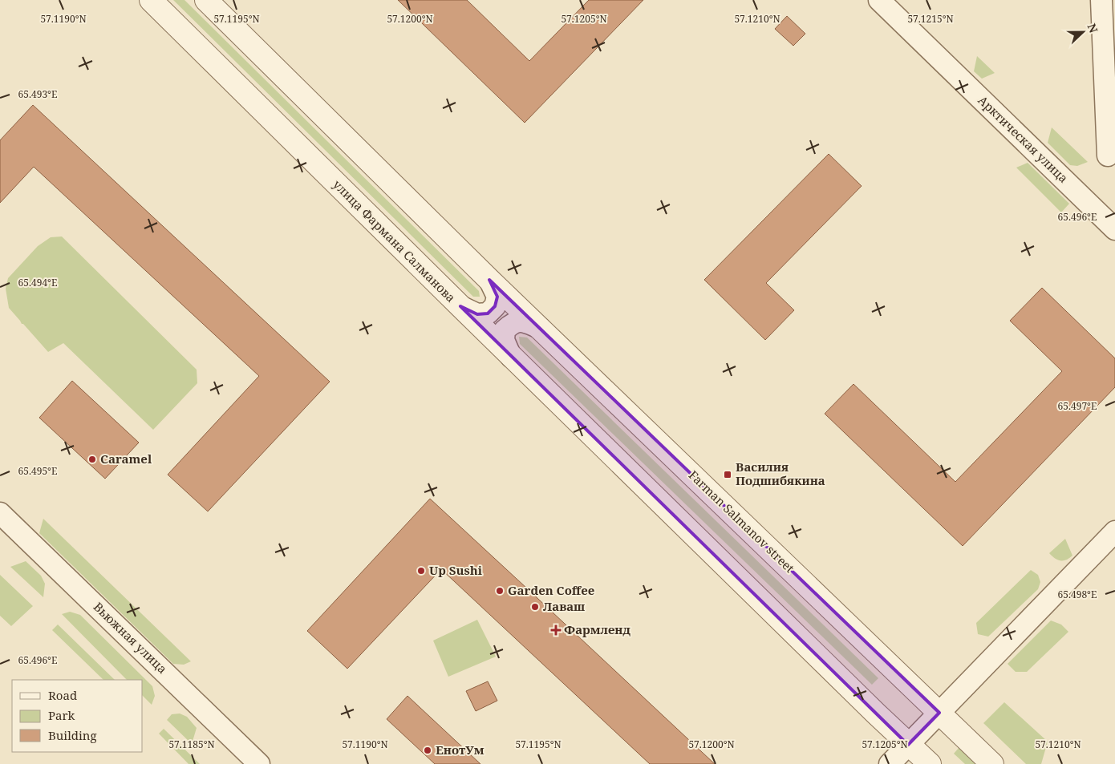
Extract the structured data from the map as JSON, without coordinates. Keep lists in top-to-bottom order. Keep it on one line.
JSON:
{"streets":{"street":["Арктическая улица","улица Фармана Салманова","Farman Salmanov street","Вьюжная улица"]},"crossings":[["улица Фармана Салманова","Farman Salmanov street"]],"places":{"other":["Caramel","Up Sushi","Garden Coffee","Лаваш","ЕнотУм"],"transit":["Василия Подшибякина"],"health":["Фармленд"]},"legend":["Road","Park","Building"],"north":"right","coordinates":["57.1195°N","57.1210°N","57.1190°N","57.1200°N","57.1205°N","57.1215°N","65.493°E","65.496°E","65.494°E","65.497°E","65.495°E","65.498°E","57.1185°N"]}
